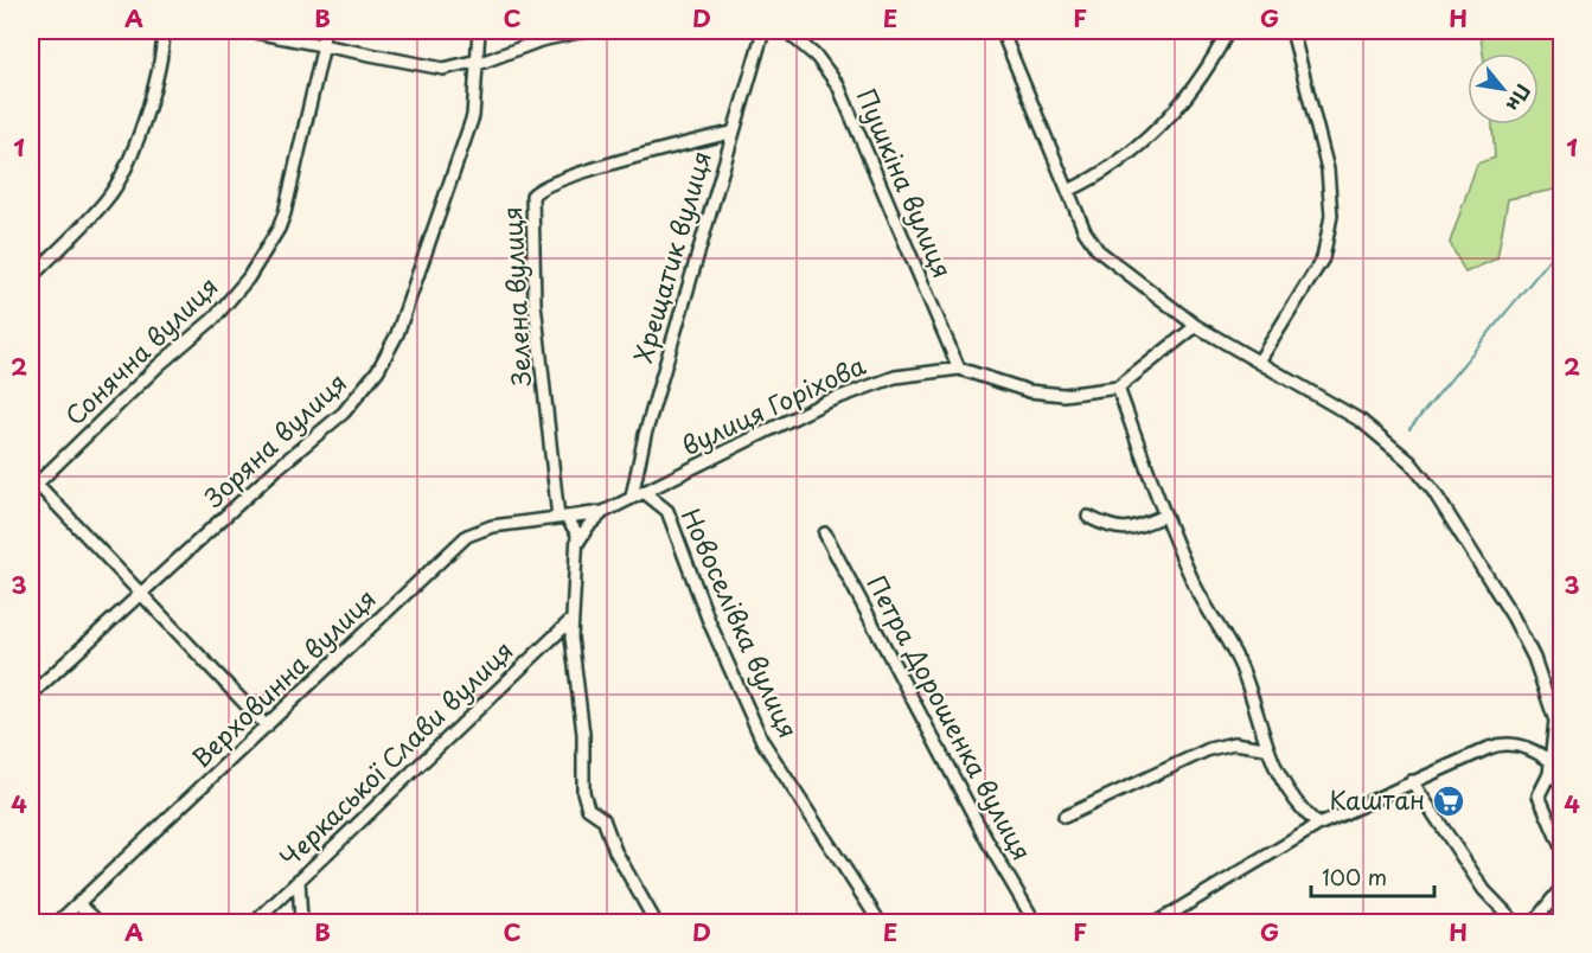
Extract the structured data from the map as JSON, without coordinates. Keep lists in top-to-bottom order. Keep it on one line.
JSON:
{"streets":{"street":["Пушкіна вулиця","Хрещатик вулиця","Зелена вулиця","Сонячна вулиця","вулиця Горіхова","Зоряна вулиця","Новоселівка вулиця","Верховинна вулиця","Петра Дорошенка вулиця","Черкаської Слави вулиця"]},"crossings":[["Пушкіна вулиця","вулиця Горіхова"],["Хрещатик вулиця","Зелена вулиця"],["Хрещатик вулиця","вулиця Горіхова"],["Хрещатик вулиця","Новоселівка вулиця"],["Зелена вулиця","вулиця Горіхова"],["Зелена вулиця","Верховинна вулиця"],["вулиця Горіхова","Новоселівка вулиця"],["вулиця Горіхова","Верховинна вулиця"]],"places":{"supermarket":["Каштан"]},"scale_bar":"100 m","north":"bottom right","grid":{"columns":["A","B","C","D","E","F","G","H"],"rows":["1","2","3","4"]}}
